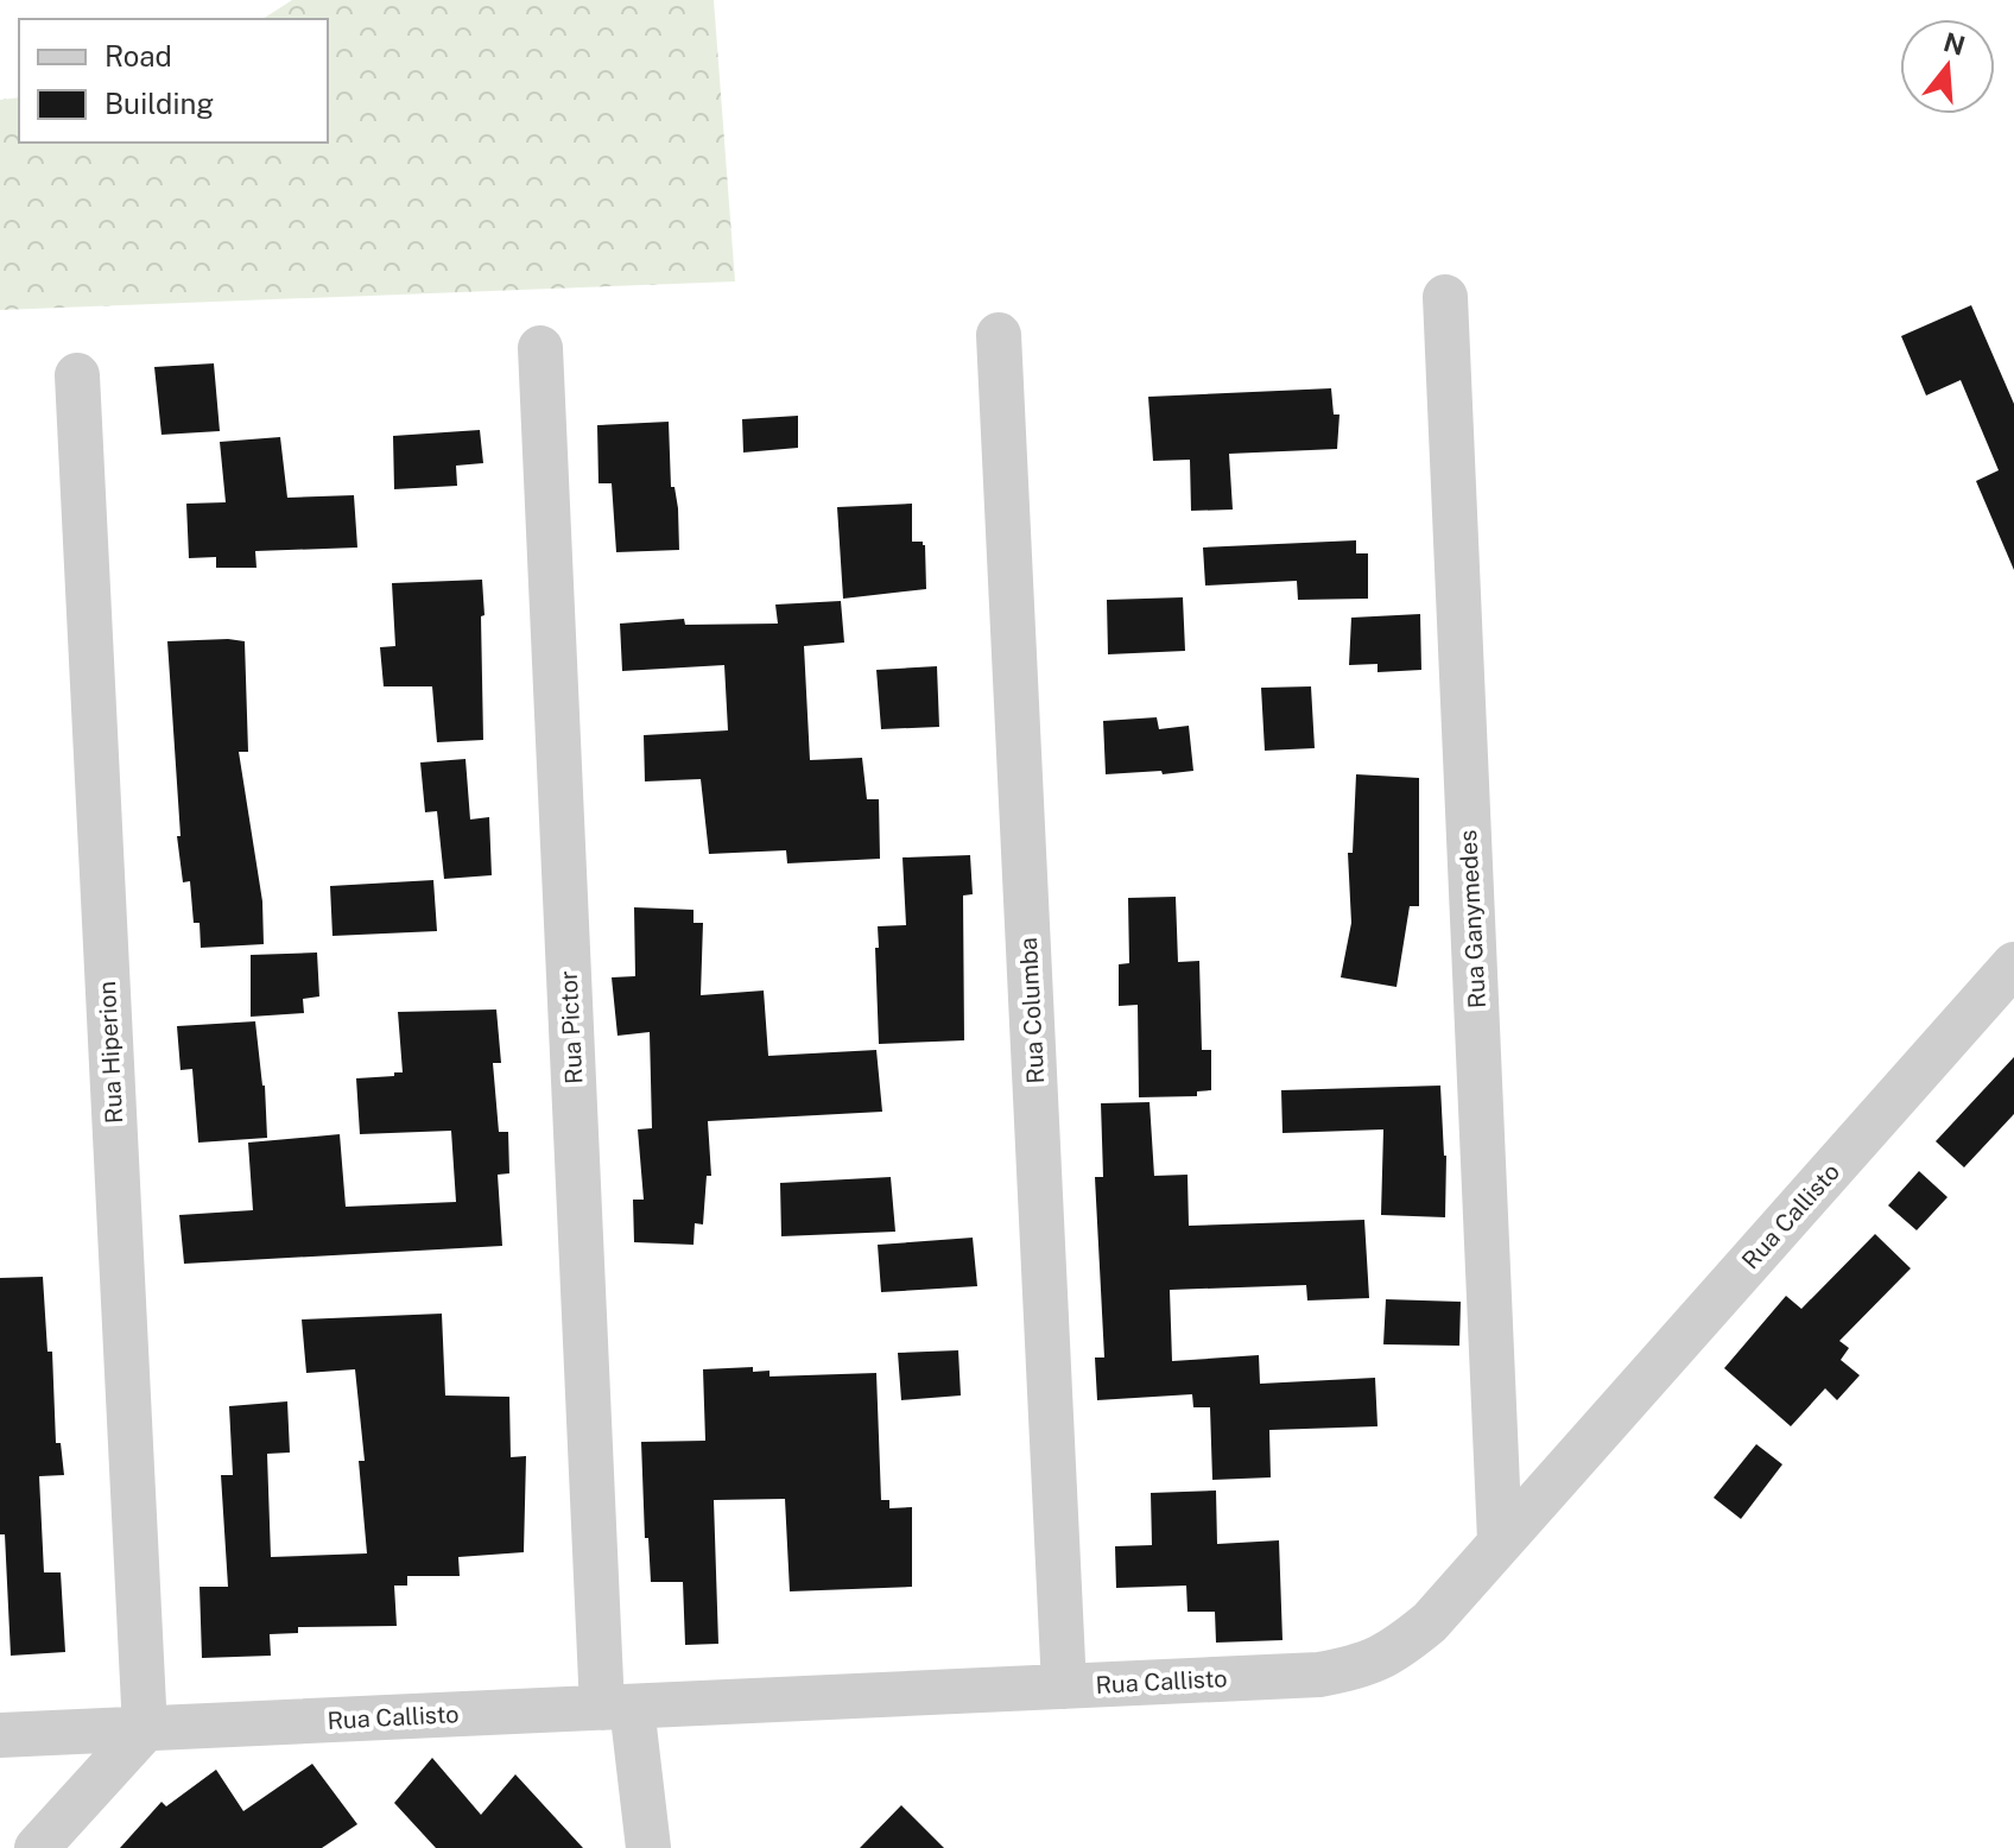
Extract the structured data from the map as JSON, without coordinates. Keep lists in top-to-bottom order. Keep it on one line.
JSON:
{"streets":{"street":["Rua Ganymedes","Rua Columba","Rua Pictor","Rua Hiperion","Rua Callisto"]},"crossings":[["Rua Ganymedes","Rua Callisto"],["Rua Columba","Rua Callisto"],["Rua Pictor","Rua Callisto"],["Rua Hiperion","Rua Callisto"]],"legend":["Road","Building"],"north":"top"}
